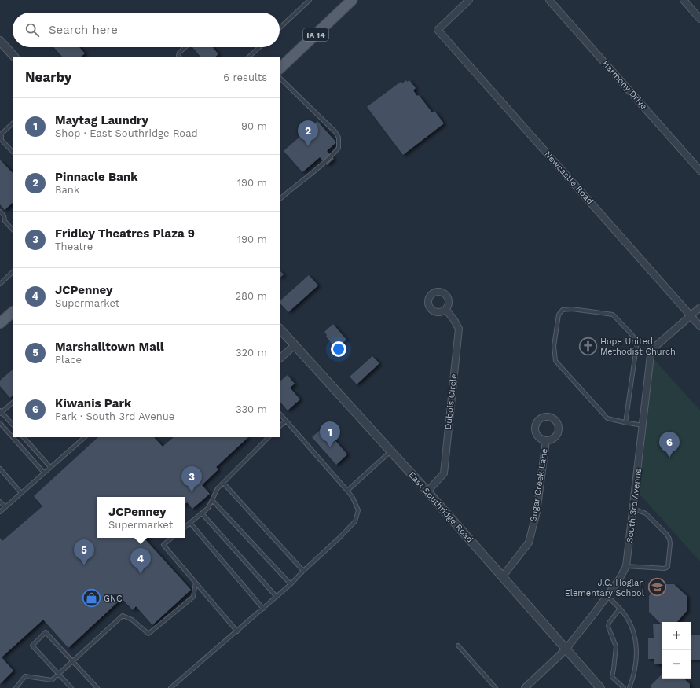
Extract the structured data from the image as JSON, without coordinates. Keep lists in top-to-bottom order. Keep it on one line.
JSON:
{"streets":{"main road":["IA 14"],"street":["Harmony Drive","Newcastle Road","Dubois Circle","Sugar Creek Lane","South 3rd Avenue","East Southridge Road"]},"crossings":[["Newcastle Road","South 3rd Avenue"],["Dubois Circle","East Southridge Road"],["Sugar Creek Lane","East Southridge Road"],["South 3rd Avenue","East Southridge Road"]],"places":{"church":["Hope United Methodist Church"],"school or university":["J.C. Hoglan Elementary School"],"shop":["GNC"]},"page":{"search":"Search here","heading":["Nearby","6 results"],"list":[{"mark":"1","name":"Maytag Laundry","note":"Shop · East Southridge Road","value":"90 m"},{"mark":"2","name":"Pinnacle Bank","note":"Bank","value":"190 m"},{"mark":"3","name":"Fridley Theatres Plaza 9","note":"Theatre","value":"190 m"},{"mark":"4","name":"JCPenney","note":"Supermarket","value":"280 m"},{"mark":"5","name":"Marshalltown Mall","note":"Place","value":"320 m"},{"mark":"6","name":"Kiwanis Park","note":"Park · South 3rd Avenue","value":"330 m"}],"pins":["2","1","6","3","5","4"],"popup":["JCPenney","Supermarket"],"map_buttons":["+","−"]}}
